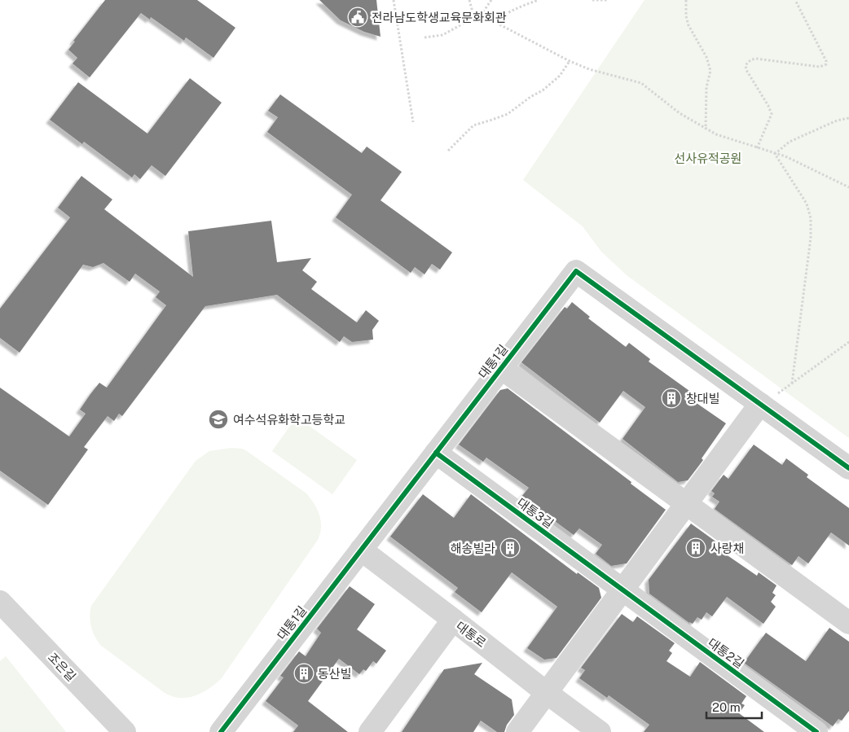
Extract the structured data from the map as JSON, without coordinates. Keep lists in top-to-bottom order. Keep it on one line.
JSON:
{"streets":{"street":["대통1길","대통3길","대통로","대통2길","조은길"]},"crossings":[["대통1길","대통3길"],["대통3길","대통2길"]],"parks":["선사유적공원"],"places":{"public building":["전라남도학생교육문화회관"],"building":["창대빌","해송빌라","사랑채","동산빌"],"school or university":["여수석유화학고등학교"]},"scale_bar":"20 m"}
